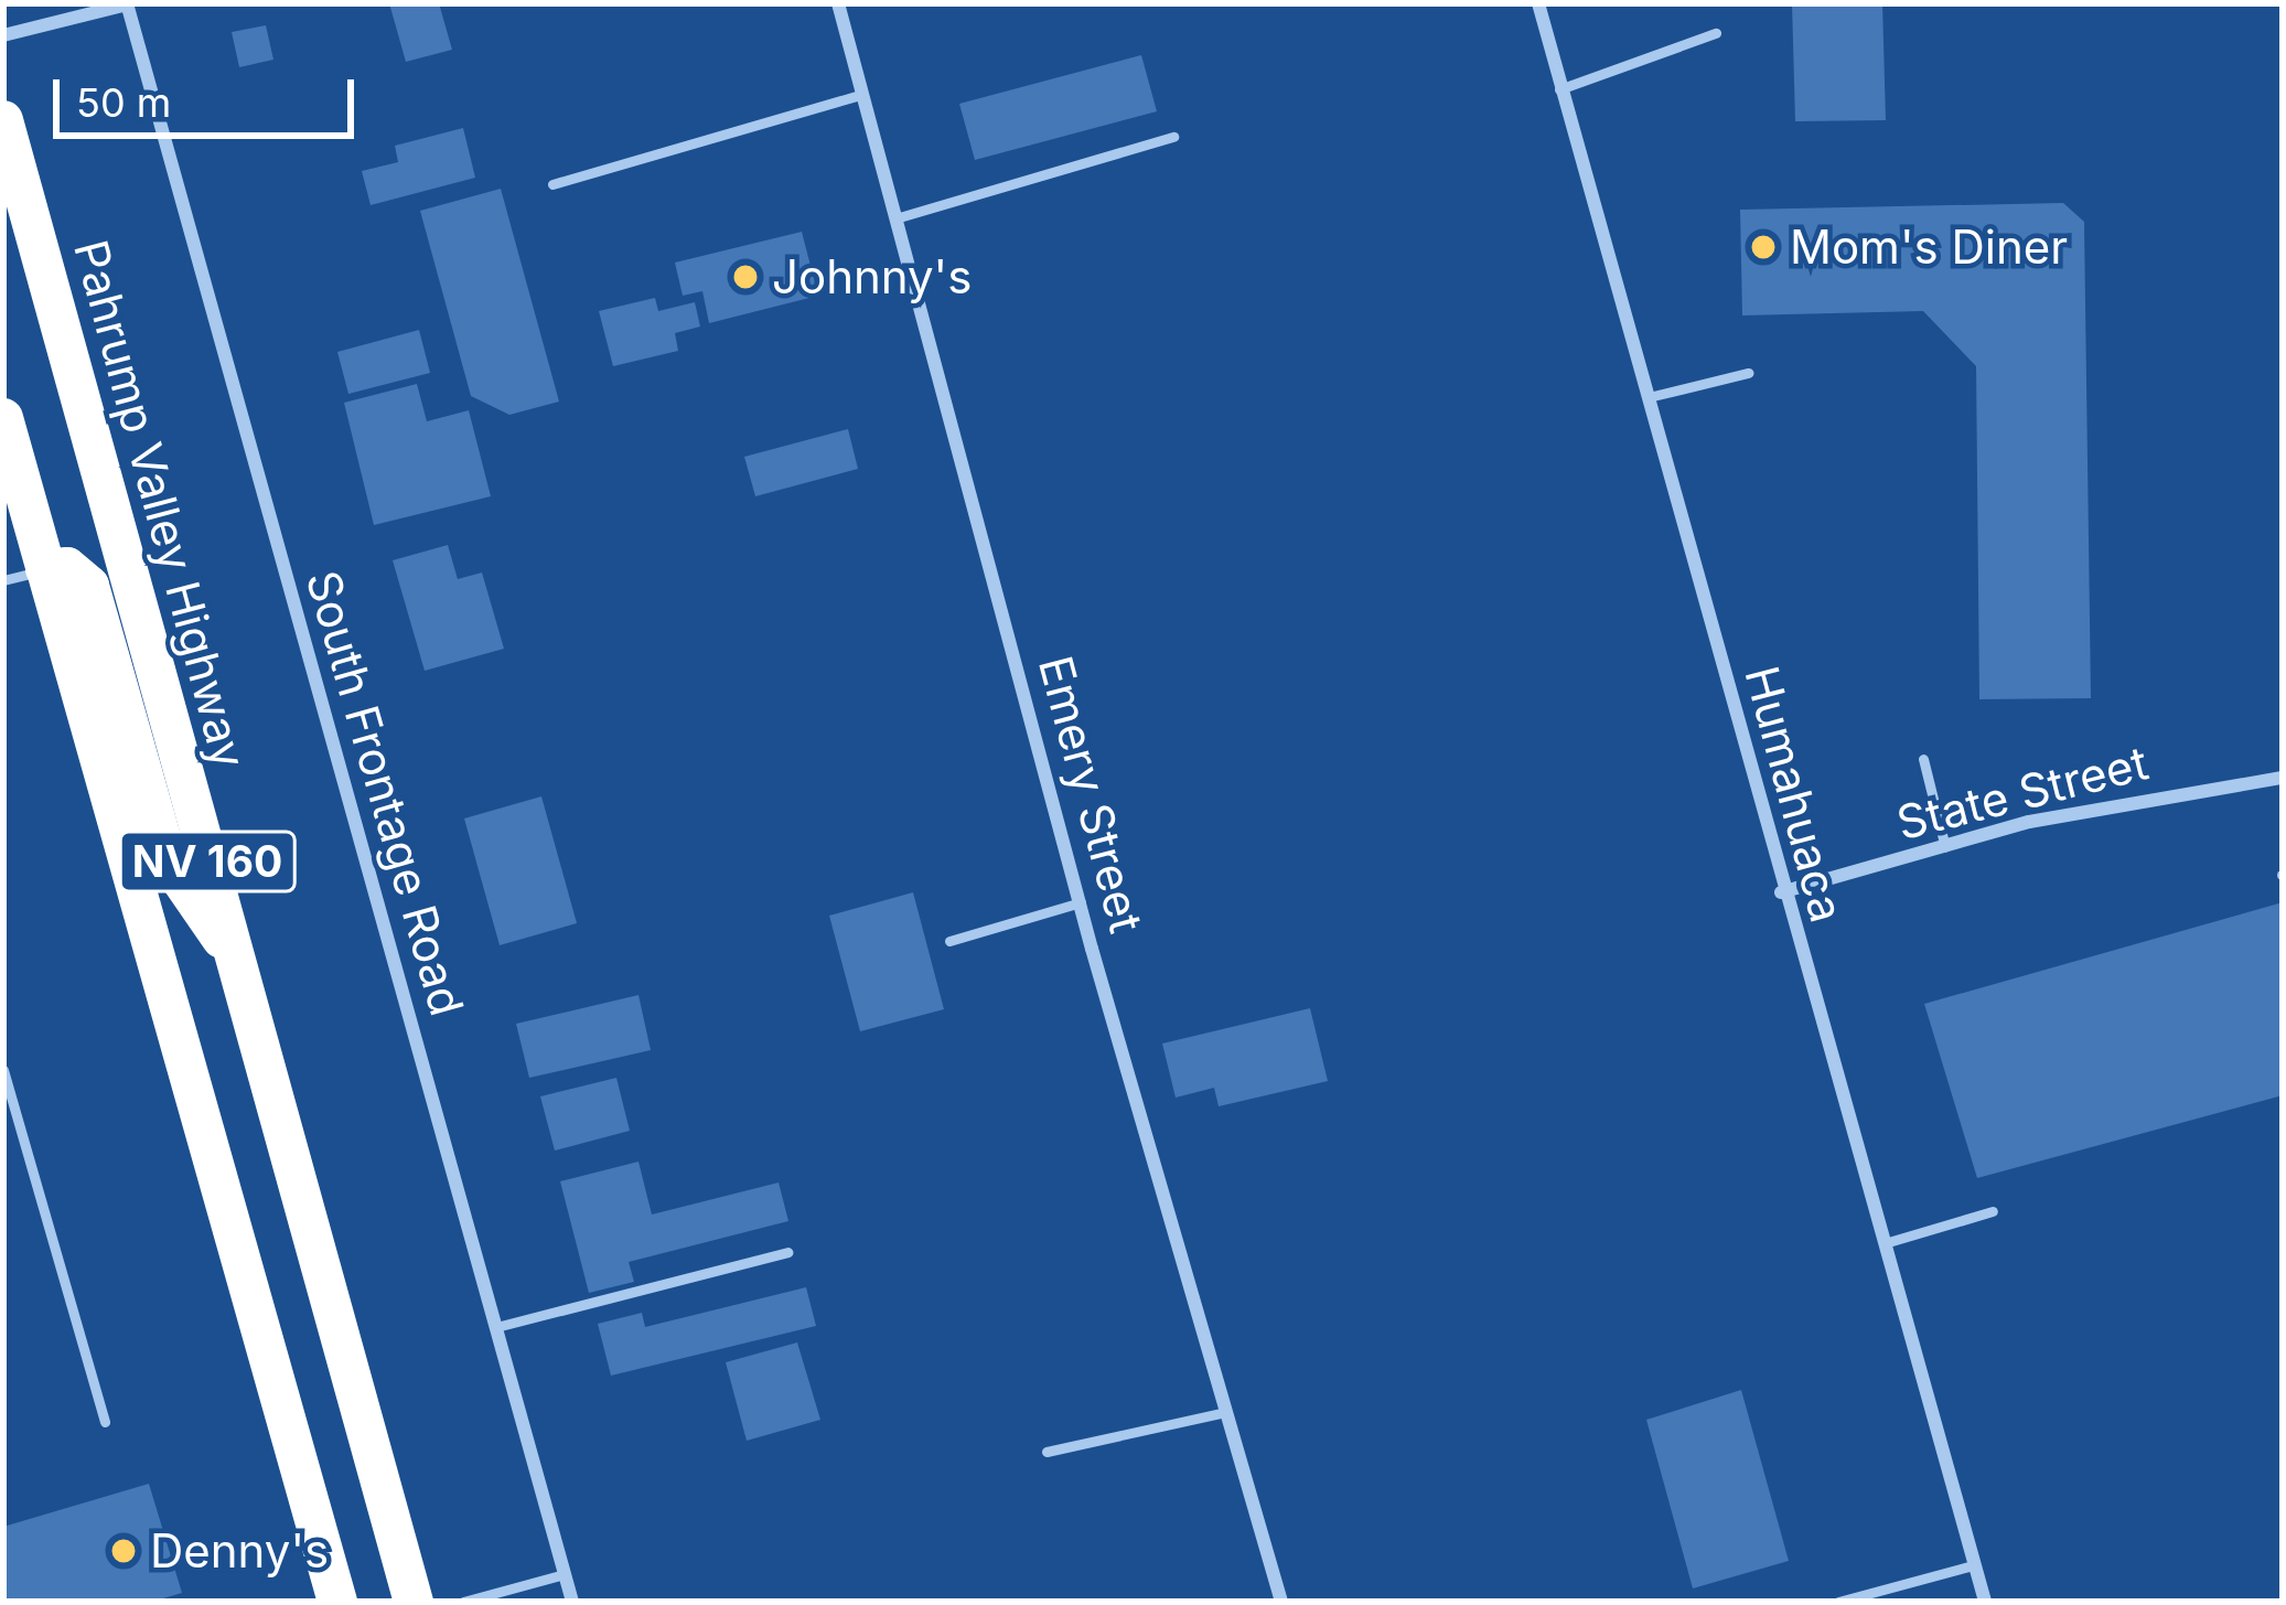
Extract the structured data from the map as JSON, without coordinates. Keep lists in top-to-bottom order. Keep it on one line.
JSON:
{"streets":{"highway":["Pahrump Valley Highway","NV 160"],"street":["South Frontage Road","State Street","Emery Street","Humahuaca"]},"crossings":[["State Street","Humahuaca"]],"places":["Mom's Diner","Johnny's","Denny's"],"scale_bar":"50 m"}
